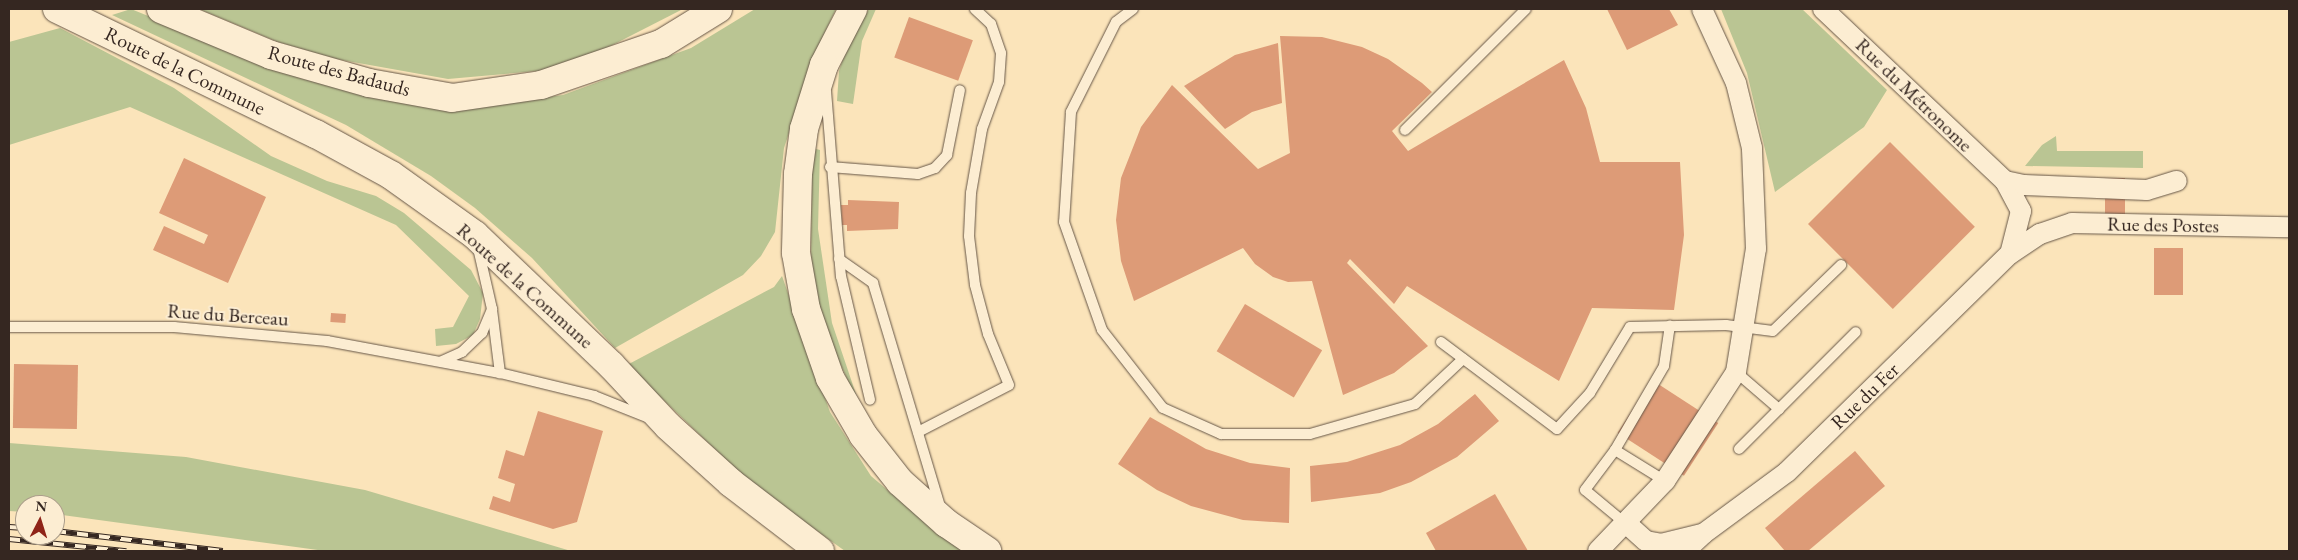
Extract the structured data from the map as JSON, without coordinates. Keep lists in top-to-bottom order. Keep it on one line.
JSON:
{"streets":{"main road":["Route de la Commune","Route des Badauds"],"street":["Rue du Métronome","Rue des Postes","Rue du Fer"],"lane":["Rue du Berceau"]},"crossings":[["Route de la Commune","Rue du Berceau"],["Rue du Métronome","Rue du Fer"],["Rue des Postes","Rue du Fer"]],"north":"top"}
